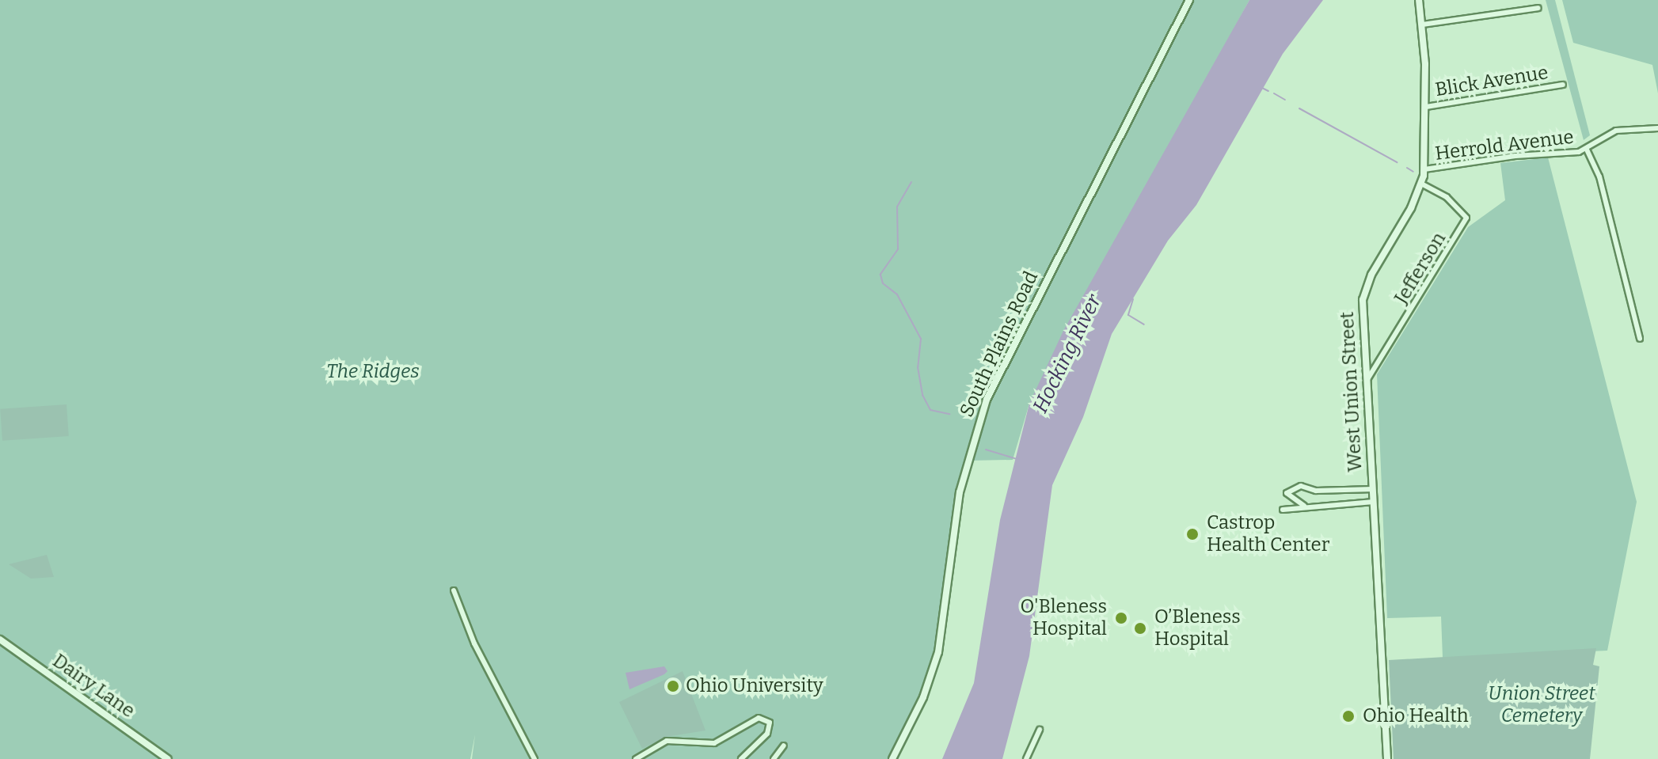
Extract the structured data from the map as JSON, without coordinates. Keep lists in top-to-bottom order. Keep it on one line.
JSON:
{"streets":{"main road":["South Plains Road","West Union Street","Dairy Lane"],"street":["Blick Avenue","Herrold Avenue","Jefferson"]},"crossings":[["Blick Avenue","West Union Street"],["Herrold Avenue","West Union Street"],["Jefferson","West Union Street"]],"water":["Hocking River"],"parks":["The Ridges","Union Street Cemetery"],"places":["Castrop Health Center","O'Bleness Hospital","O’Bleness Hospital","Ohio University","Ohio Health"]}
